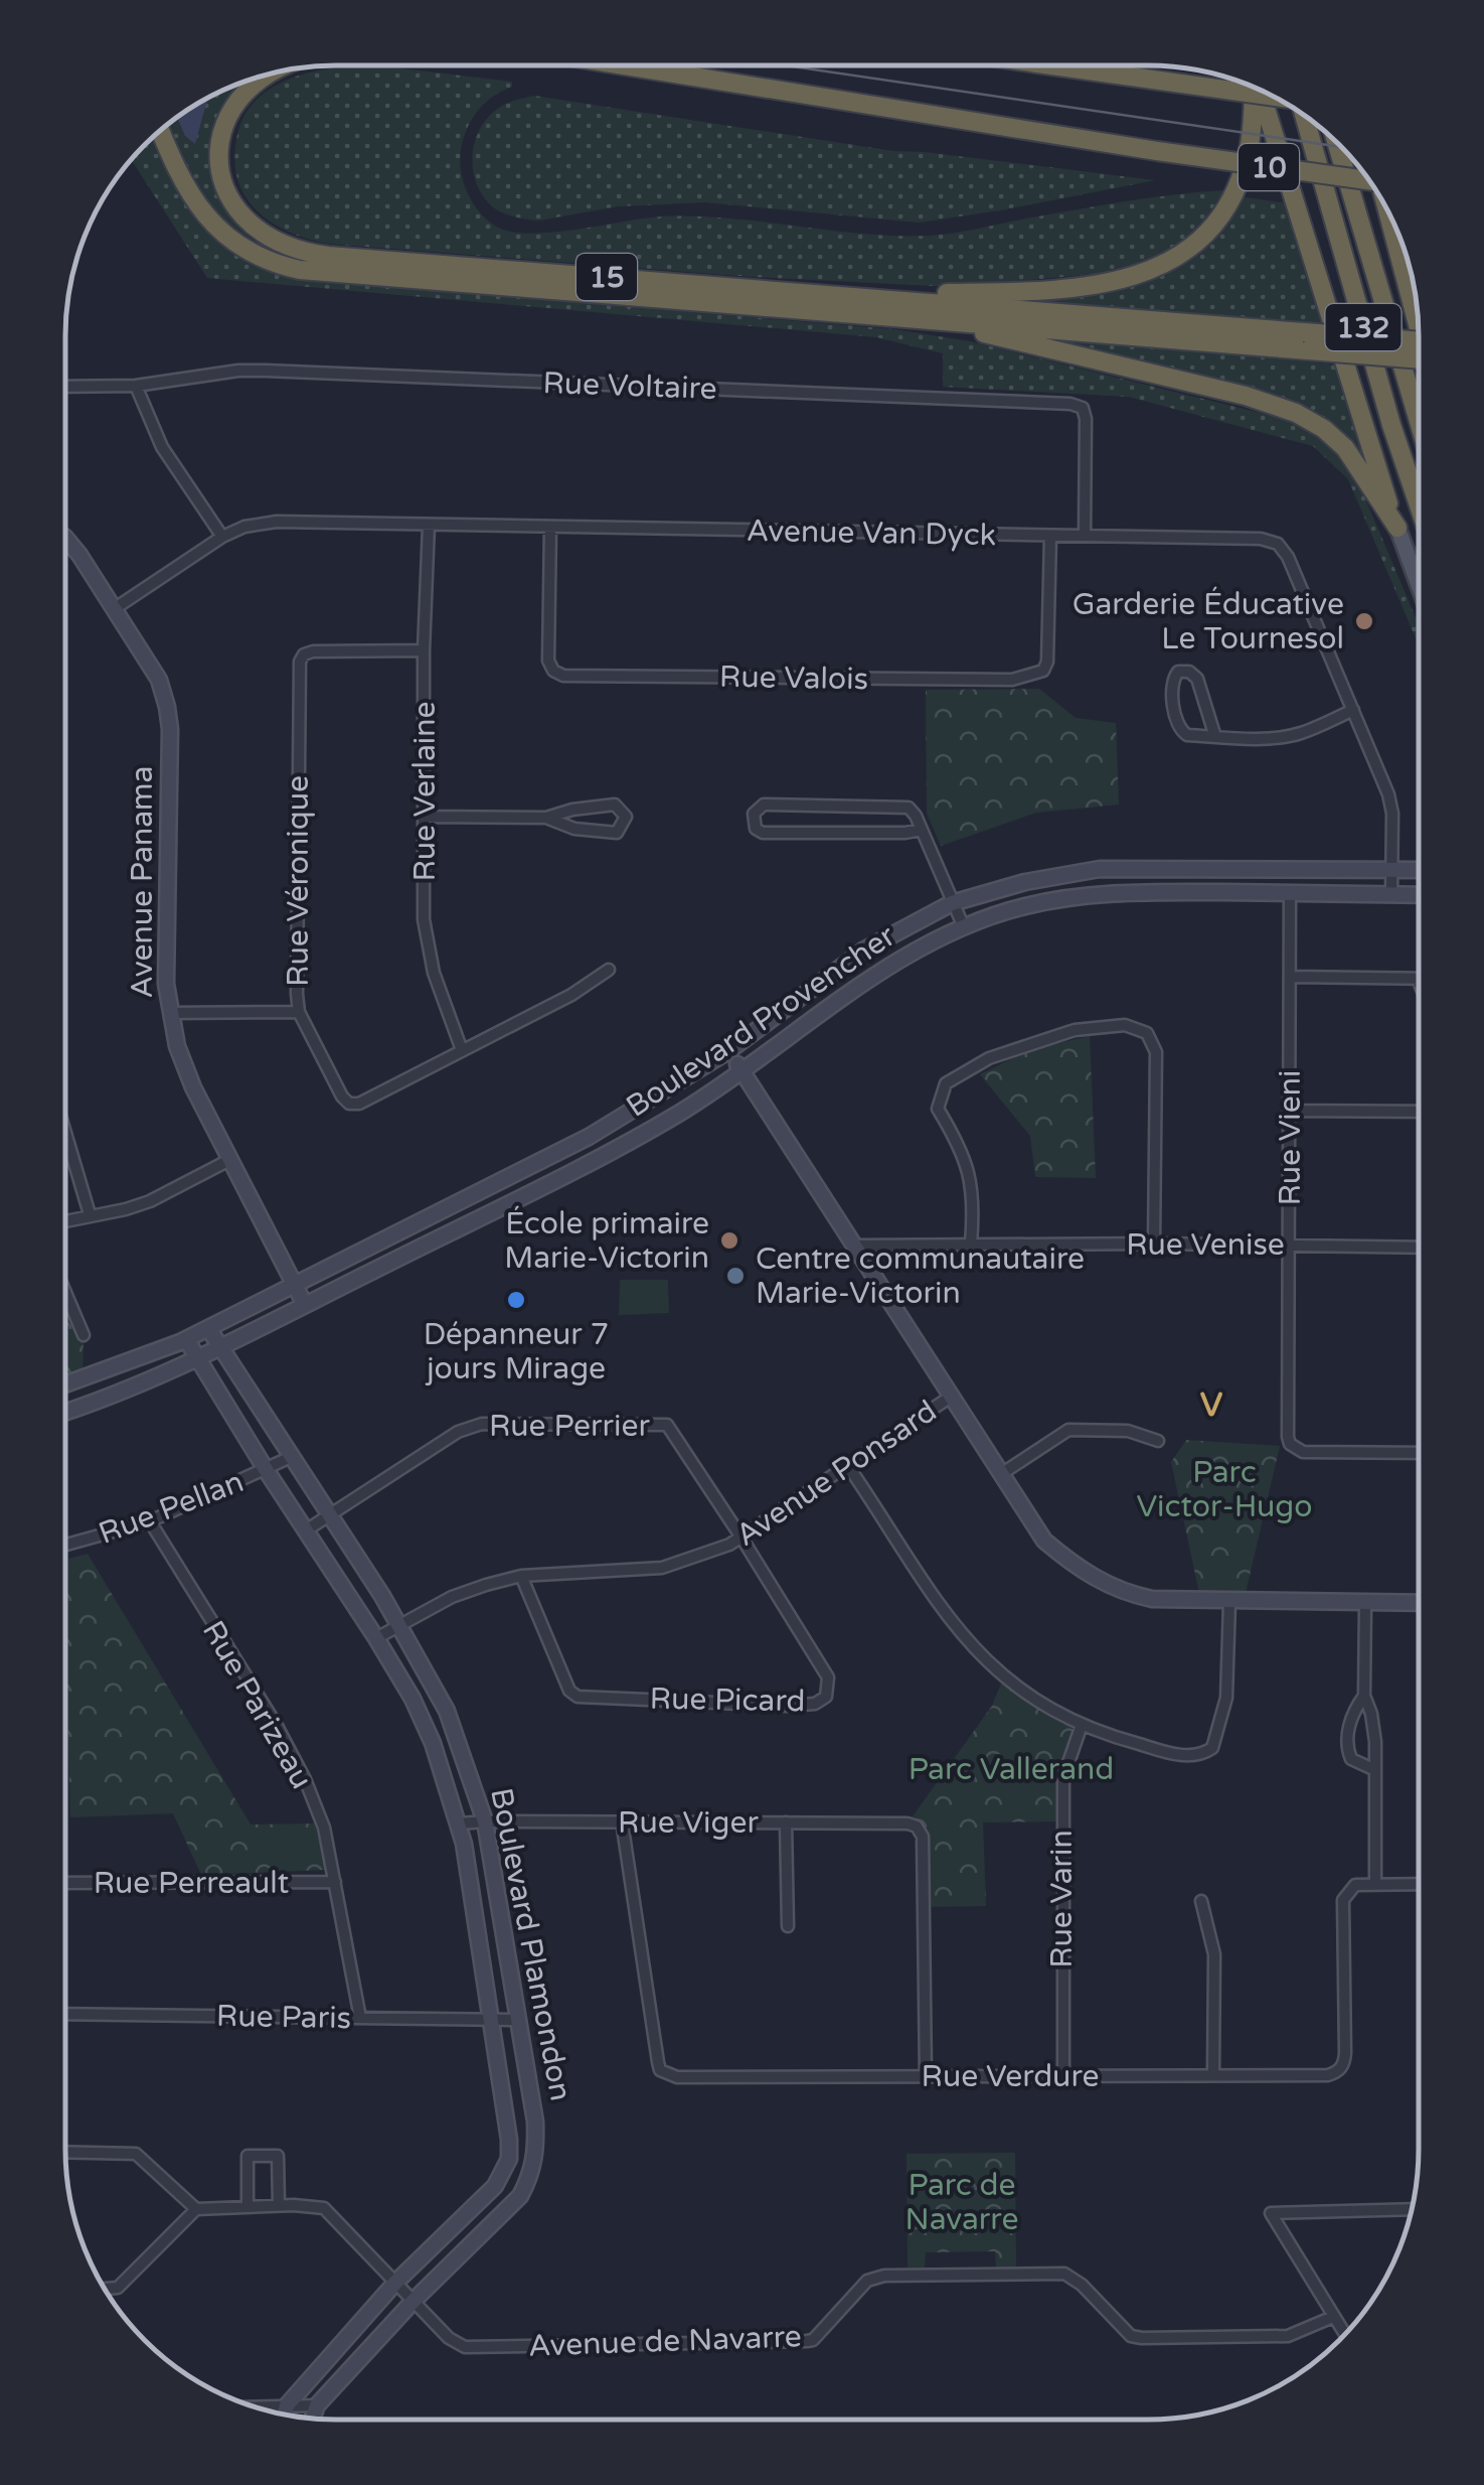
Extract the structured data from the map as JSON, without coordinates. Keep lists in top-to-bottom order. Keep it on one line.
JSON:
{"streets":{"highway":["10","15","132"],"street":["Rue Voltaire","Avenue Van Dyck","Rue Valois","Rue Verlaine","Rue Véronique","Avenue Panama","Boulevard Provencher","Rue Vieni","Rue Venise","Rue Perrier","Avenue Ponsard","Rue Pellan","Rue Picard","Rue Parizeau","Rue Viger","Rue Perreault","Rue Varin","Boulevard Plamondon","Rue Paris","Rue Verdure","Avenue de Navarre"]},"crossings":[["Rue Voltaire","Avenue Van Dyck"],["Avenue Van Dyck","Rue Valois"],["Avenue Van Dyck","Rue Verlaine"],["Avenue Van Dyck","Avenue Panama"],["Avenue Van Dyck","Boulevard Provencher"],["Rue Verlaine","Rue Véronique"],["Avenue Panama","Boulevard Provencher"],["Boulevard Provencher","Rue Vieni"],["Boulevard Provencher","Boulevard Plamondon"],["Rue Vieni","Rue Venise"],["Rue Perrier","Avenue Ponsard"],["Rue Perrier","Rue Picard"],["Rue Perrier","Boulevard Plamondon"],["Avenue Ponsard","Rue Picard"],["Avenue Ponsard","Boulevard Plamondon"],["Rue Pellan","Rue Parizeau"],["Rue Pellan","Boulevard Plamondon"],["Rue Parizeau","Rue Perreault"],["Rue Parizeau","Rue Paris"],["Rue Viger","Boulevard Plamondon"],["Rue Viger","Rue Verdure"],["Rue Varin","Rue Verdure"],["Boulevard Plamondon","Rue Paris"],["Boulevard Plamondon","Avenue de Navarre"]],"districts":["V"],"parks":["Parc Victor-Hugo","Parc Vallerand","Parc de Navarre"],"places":["Garderie Éducative Le Tournesol","École primaire Marie-Victorin","Centre communautaire Marie-Victorin","Dépanneur 7 jours Mirage"]}
